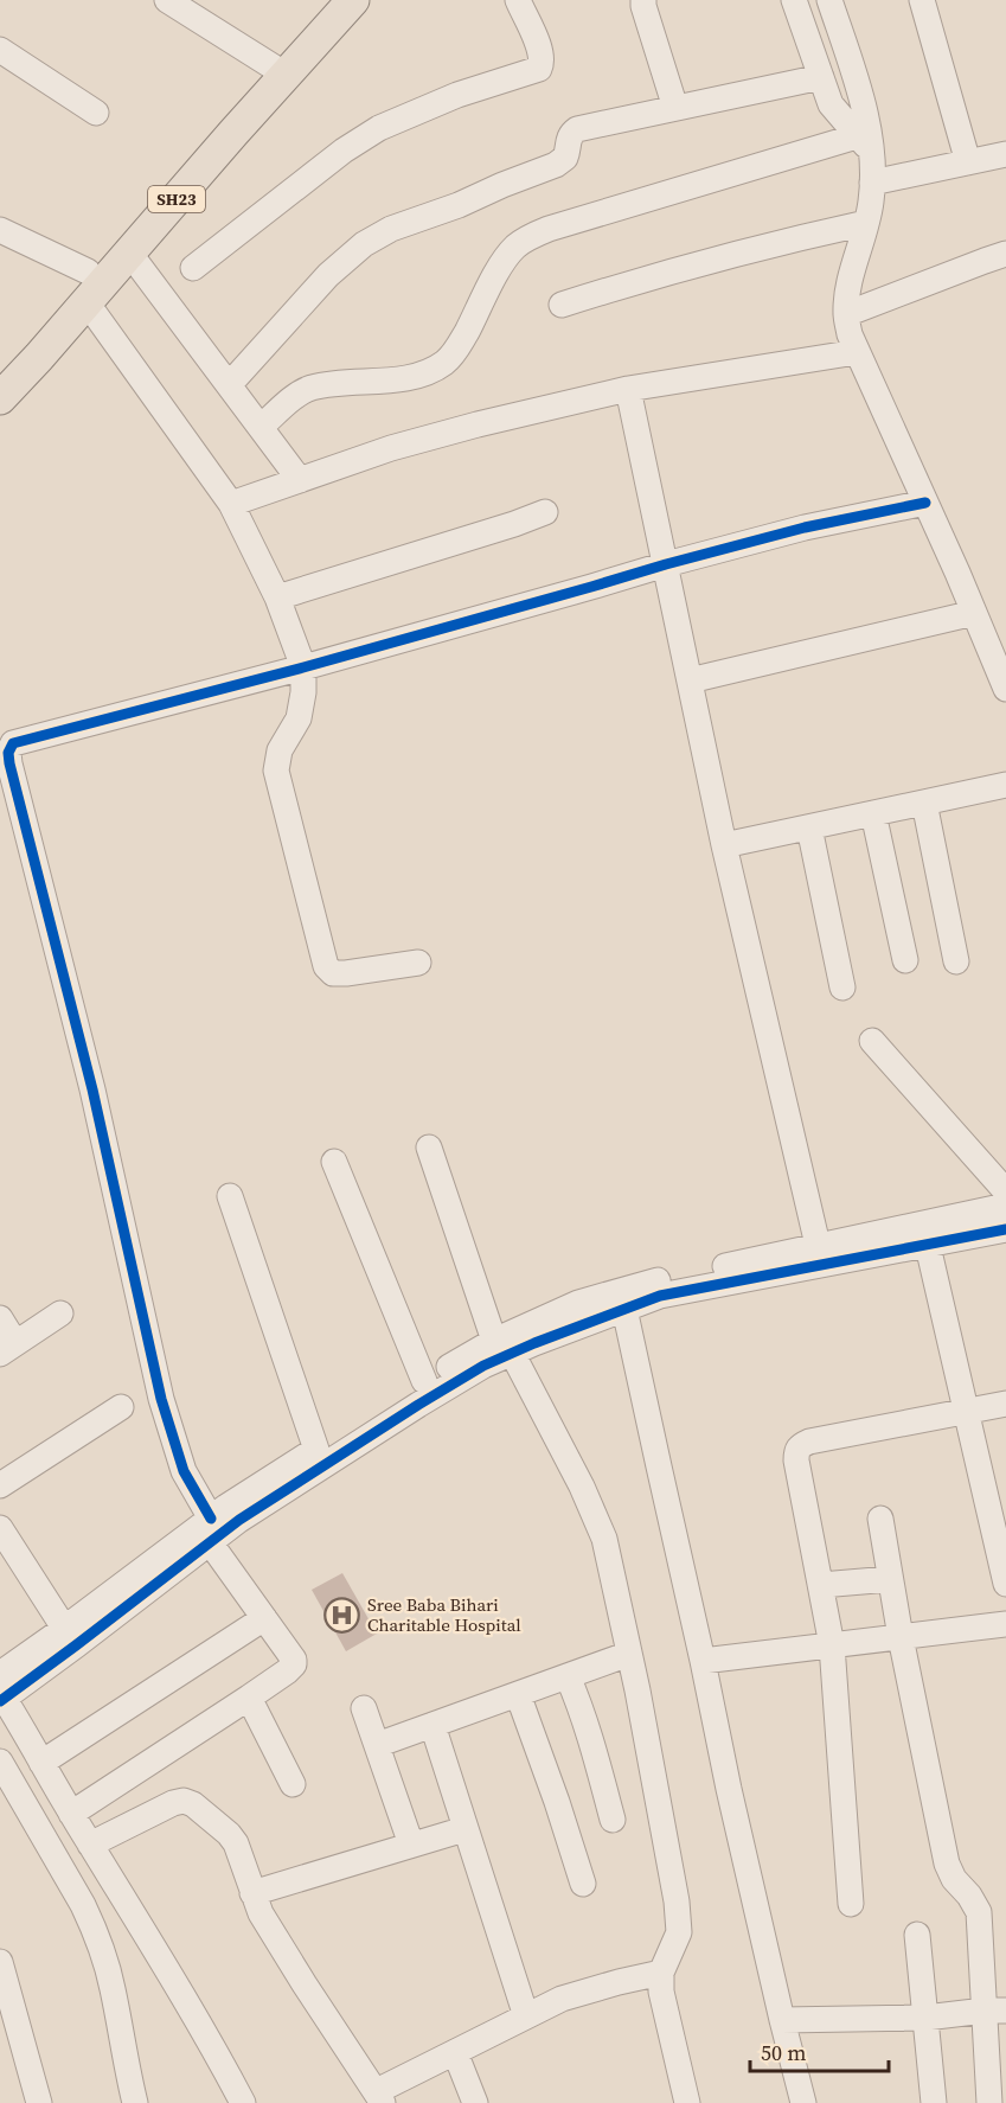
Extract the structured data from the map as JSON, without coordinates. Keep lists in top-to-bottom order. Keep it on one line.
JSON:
{"streets":{"main road":["SH23"]},"places":{"hospital":["Sree Baba Bihari Charitable Hospital"]},"scale_bar":"50 m"}
